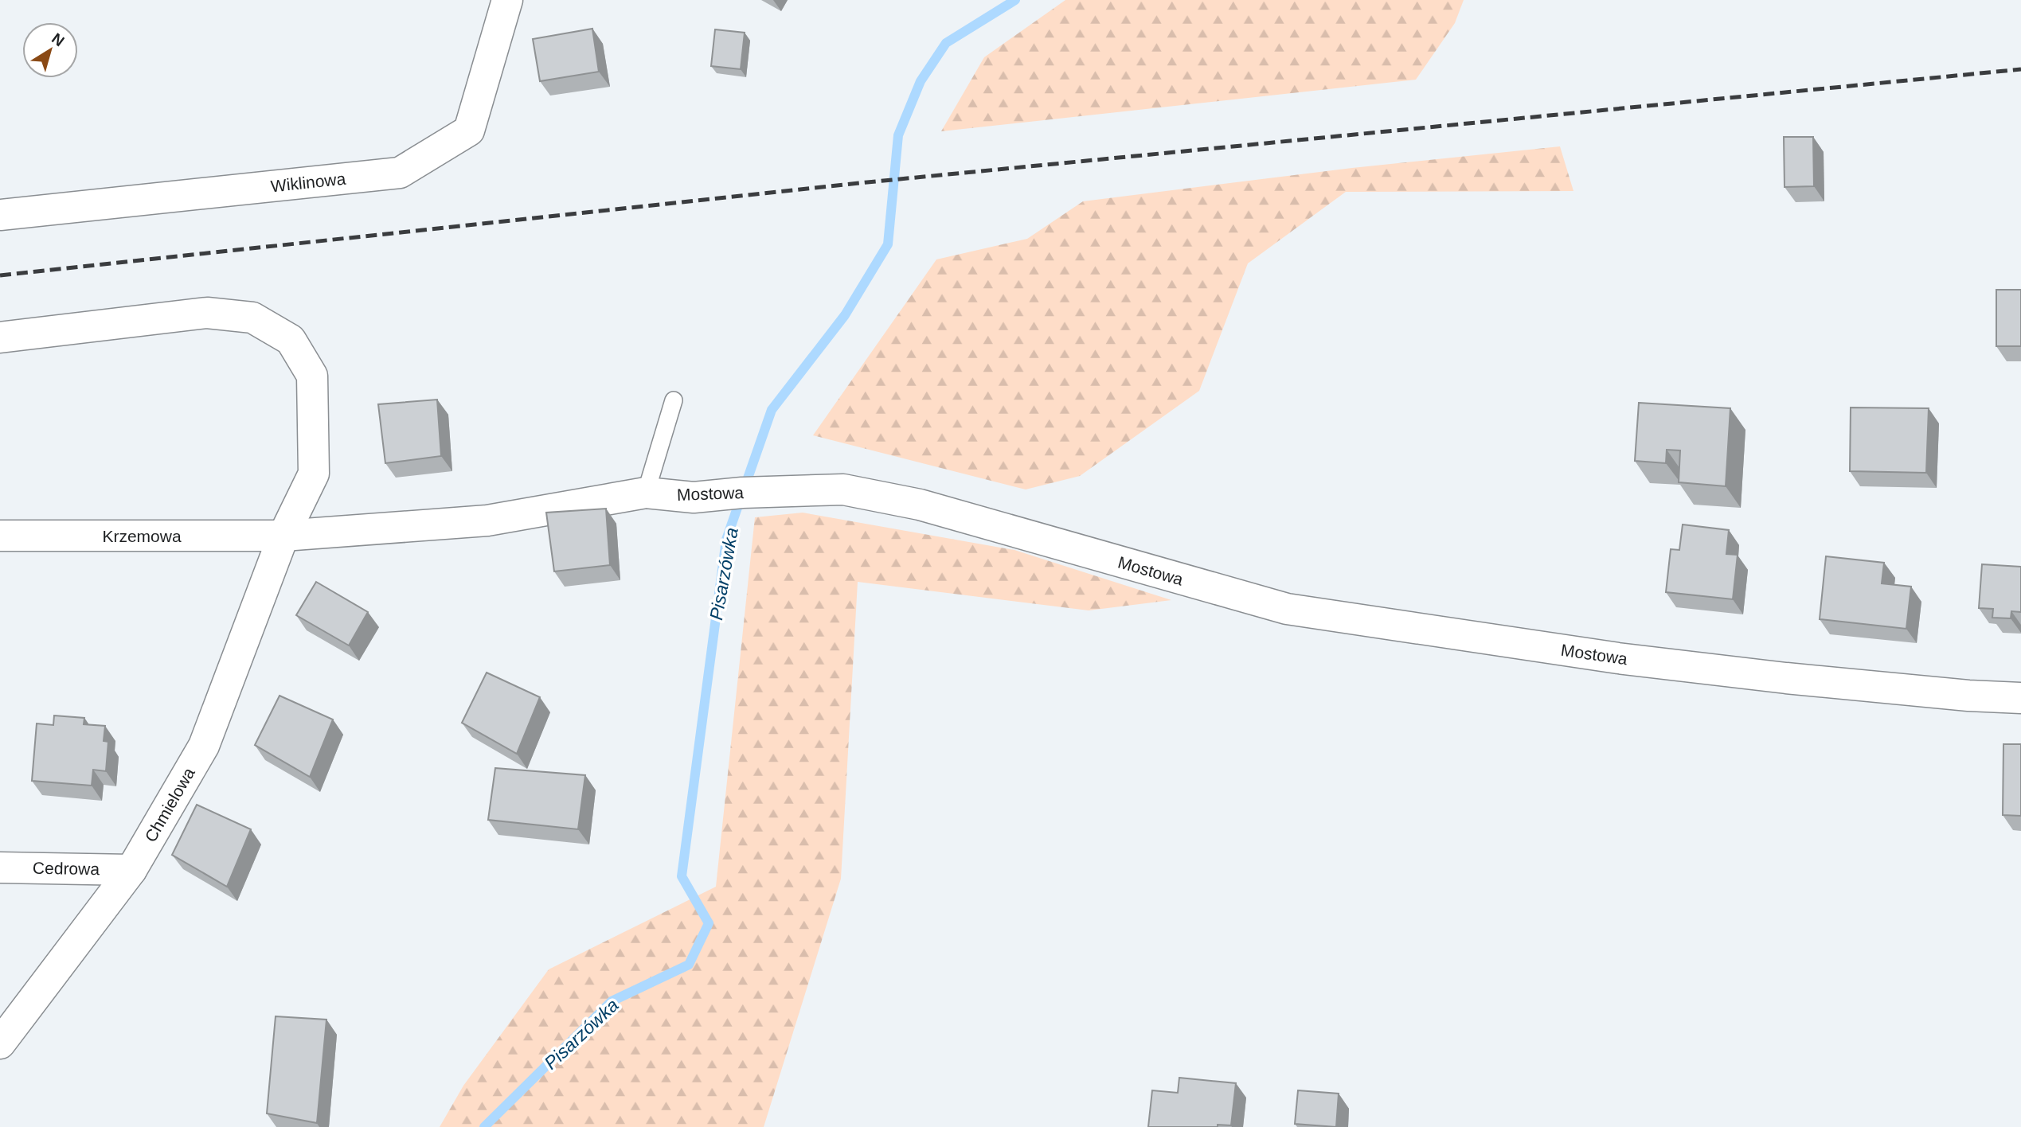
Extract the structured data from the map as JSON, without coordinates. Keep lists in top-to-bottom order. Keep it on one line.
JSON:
{"streets":{"street":["Wiklinowa","Mostowa","Krzemowa","Chmielowa","Cedrowa"]},"crossings":[["Mostowa","Krzemowa"],["Mostowa","Chmielowa"],["Krzemowa","Chmielowa"],["Chmielowa","Cedrowa"]],"water":["Pisarzówka"],"north":"top right"}
